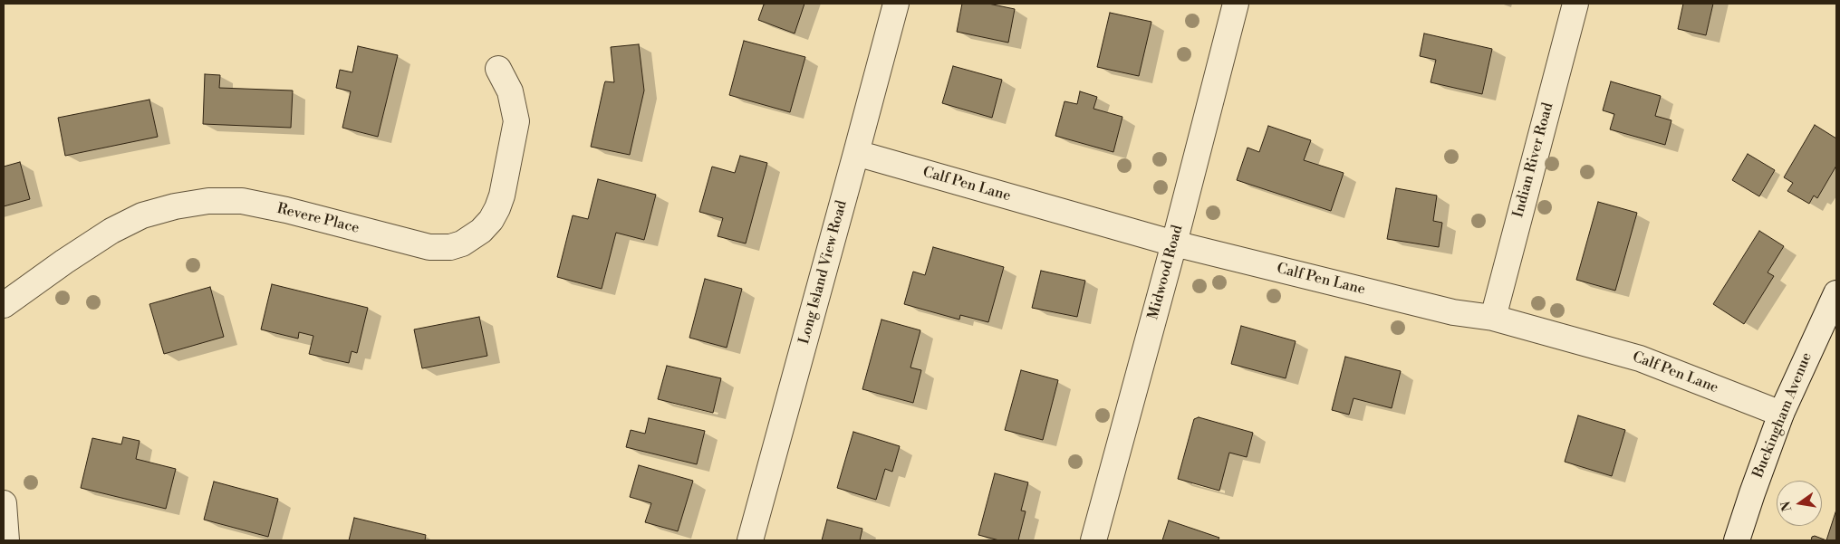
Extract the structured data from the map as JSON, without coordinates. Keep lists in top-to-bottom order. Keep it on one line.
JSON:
{"streets":{"street":["Indian River Road","Calf Pen Lane","Revere Place","Long Island View Road","Midwood Road","Buckingham Avenue"]},"crossings":[["Indian River Road","Calf Pen Lane"],["Calf Pen Lane","Long Island View Road"],["Calf Pen Lane","Midwood Road"],["Calf Pen Lane","Buckingham Avenue"]],"north":"left"}
